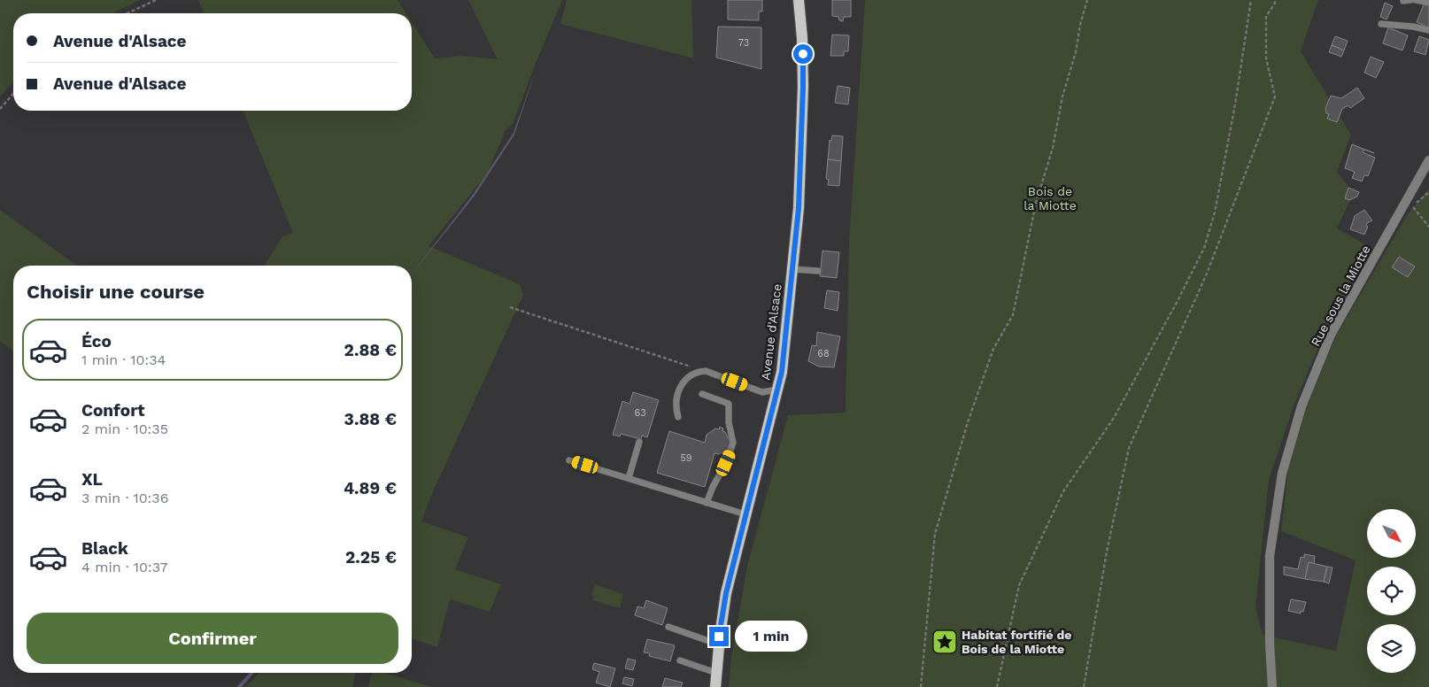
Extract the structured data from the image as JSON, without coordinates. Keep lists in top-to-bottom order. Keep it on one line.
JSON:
{"streets":{"main road":["Avenue d'Alsace"],"street":["Rue sous la Miotte"]},"parks":["Bois de la Miotte"],"places":{"place":["Habitat fortifié de Bois de la Miotte"]},"house_numbers":["73","68","63","59"],"north":"bottom right","page":{"banner":["Avenue d'Alsace","Avenue d'Alsace"],"heading":"Choisir une course","list":[{"name":"Éco","note":"1 min · 10:34","value":"2.88 €"},{"name":"Confort","note":"2 min · 10:35","value":"3.88 €"},{"name":"XL","note":"3 min · 10:36","value":"4.89 €"},{"name":"Black","note":"4 min · 10:37","value":"2.25 €"}],"buttons":"Confirmer","bubble":"1 min"}}
